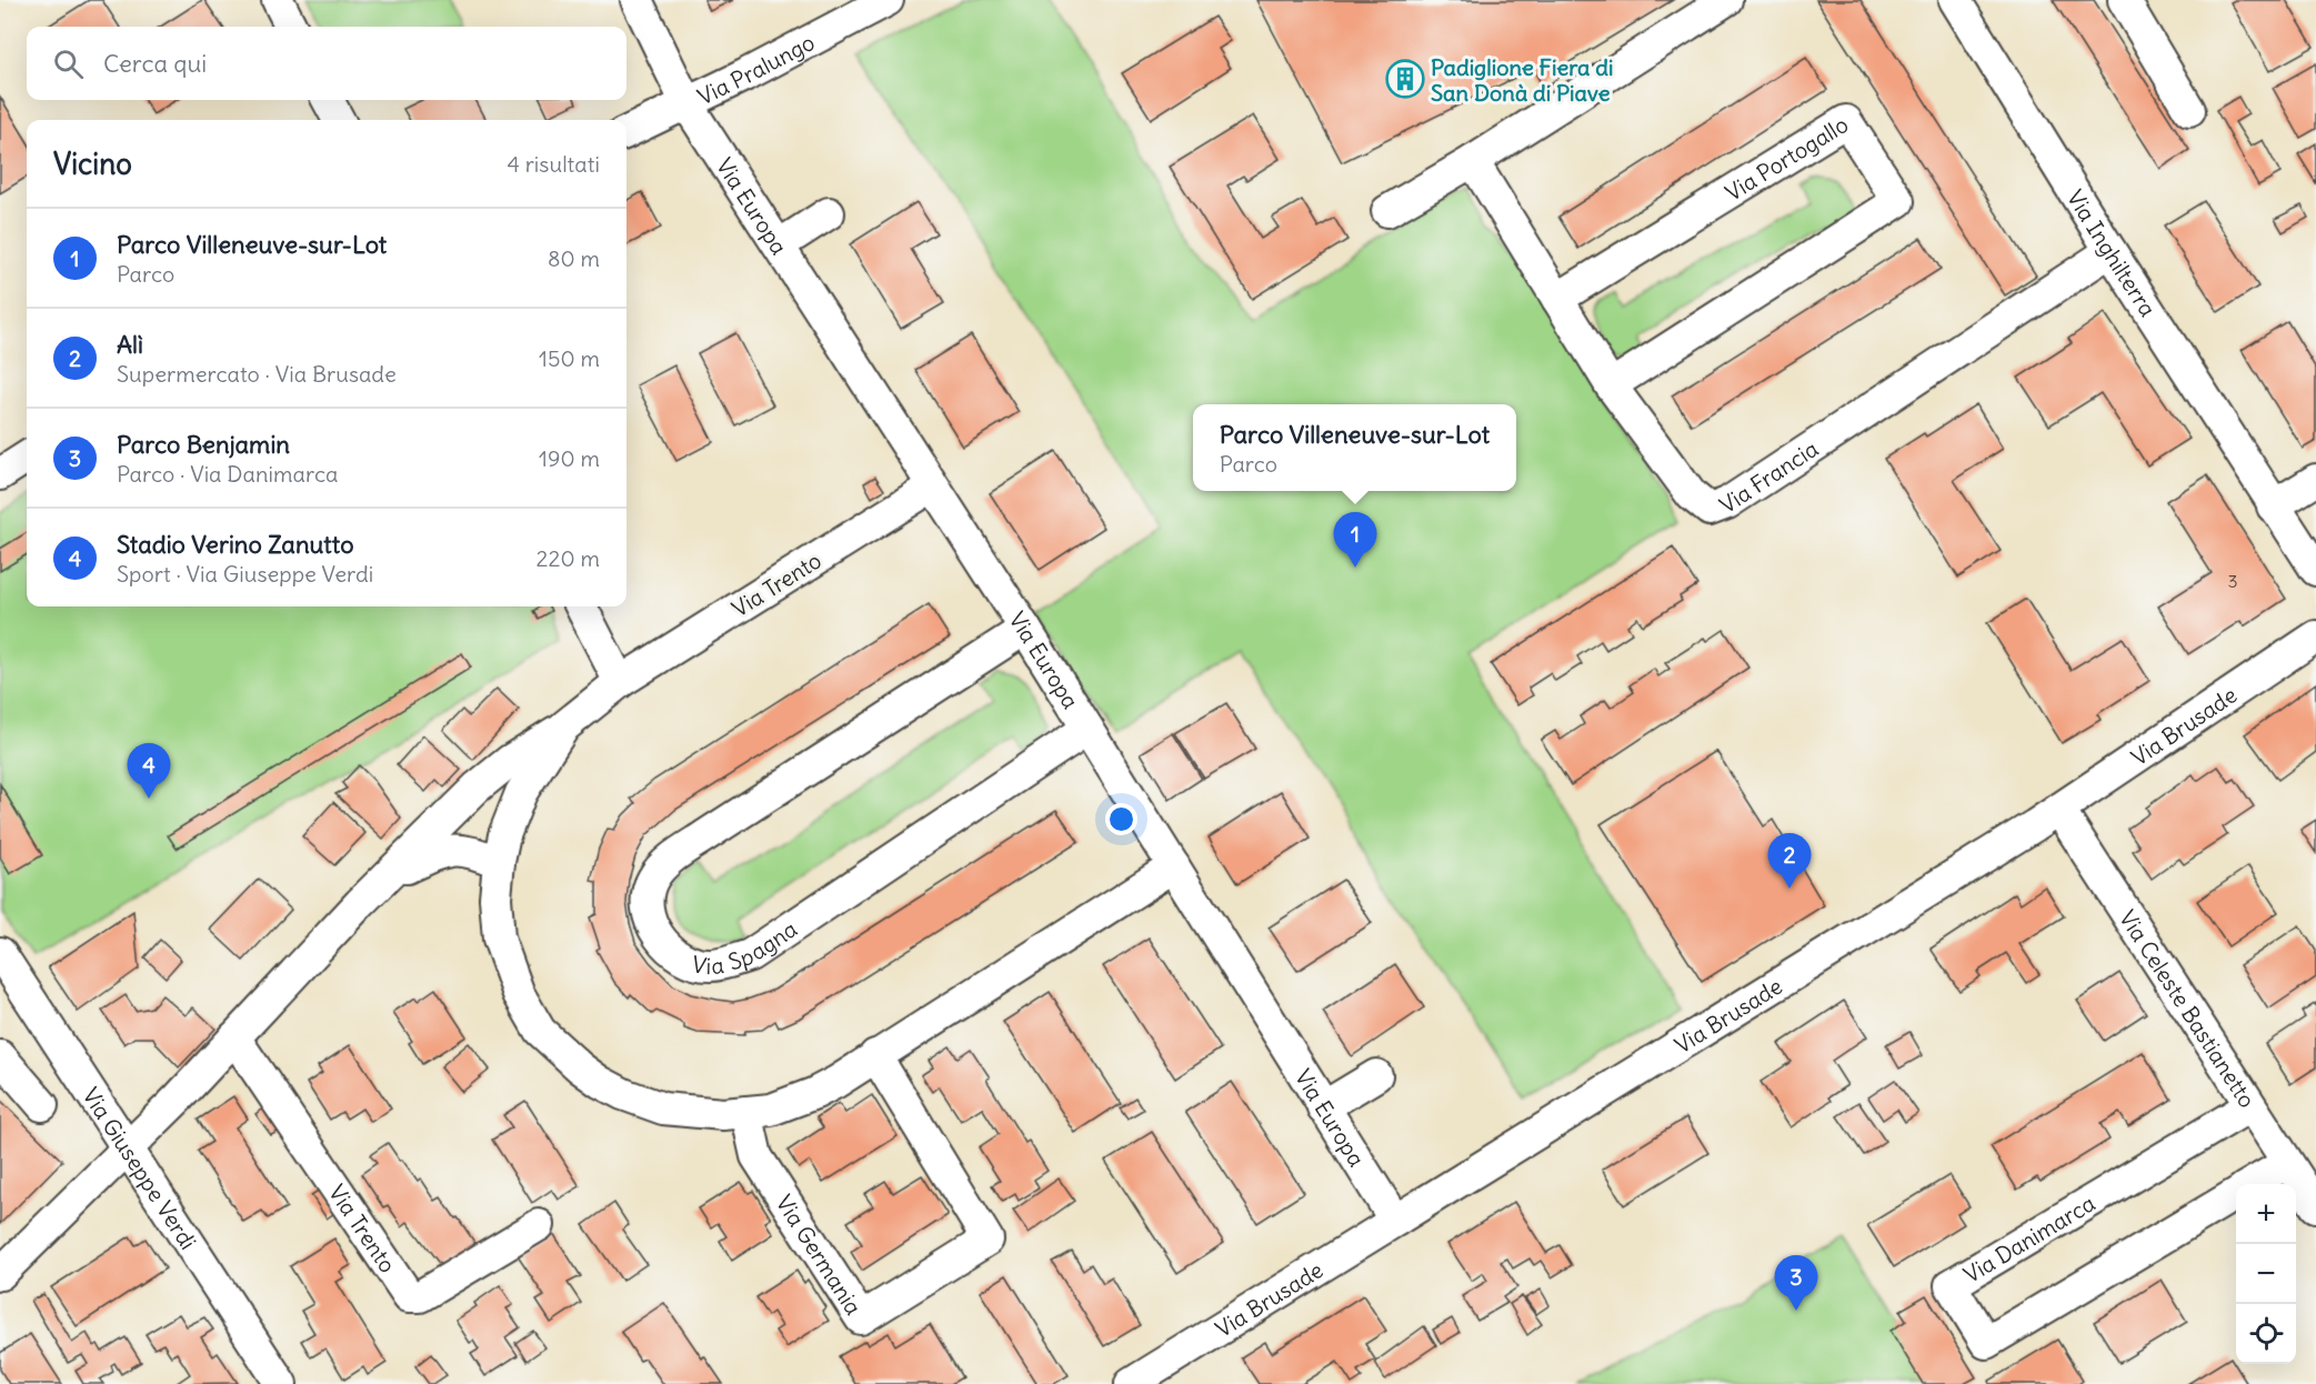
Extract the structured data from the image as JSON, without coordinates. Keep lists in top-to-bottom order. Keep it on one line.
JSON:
{"streets":{"street":["Via Pralungo","Via Portogallo","Via Europa","Via Inghilterra","Via Francia","Via Trento","Via Brusade","Via Spagna","Via Celeste Bastianetto","Via Giuseppe Verdi","Via Danimarca","Via Germania"]},"crossings":[["Via Pralungo","Via Europa"],["Via Portogallo","Via Francia"],["Via Europa","Via Trento"],["Via Europa","Via Brusade"],["Via Europa","Via Spagna"],["Via Inghilterra","Via Francia"],["Via Trento","Via Giuseppe Verdi"],["Via Brusade","Via Celeste Bastianetto"],["Via Celeste Bastianetto","Via Danimarca"]],"places":{"building":["Padiglione Fiera di San Donà di Piave"]},"house_numbers":["3"],"page":{"search":"Cerca qui","heading":["Vicino","4 risultati"],"list":[{"mark":"1","name":"Parco Villeneuve-sur-Lot","note":"Parco","value":"80 m"},{"mark":"2","name":"Alì","note":"Supermercato · Via Brusade","value":"150 m"},{"mark":"3","name":"Parco Benjamin","note":"Parco · Via Danimarca","value":"190 m"},{"mark":"4","name":"Stadio Verino Zanutto","note":"Sport · Via Giuseppe Verdi","value":"220 m"}],"popup":["Parco Villeneuve-sur-Lot","Parco"],"pins":["1","4","2","3"],"map_buttons":["+","−"]}}
